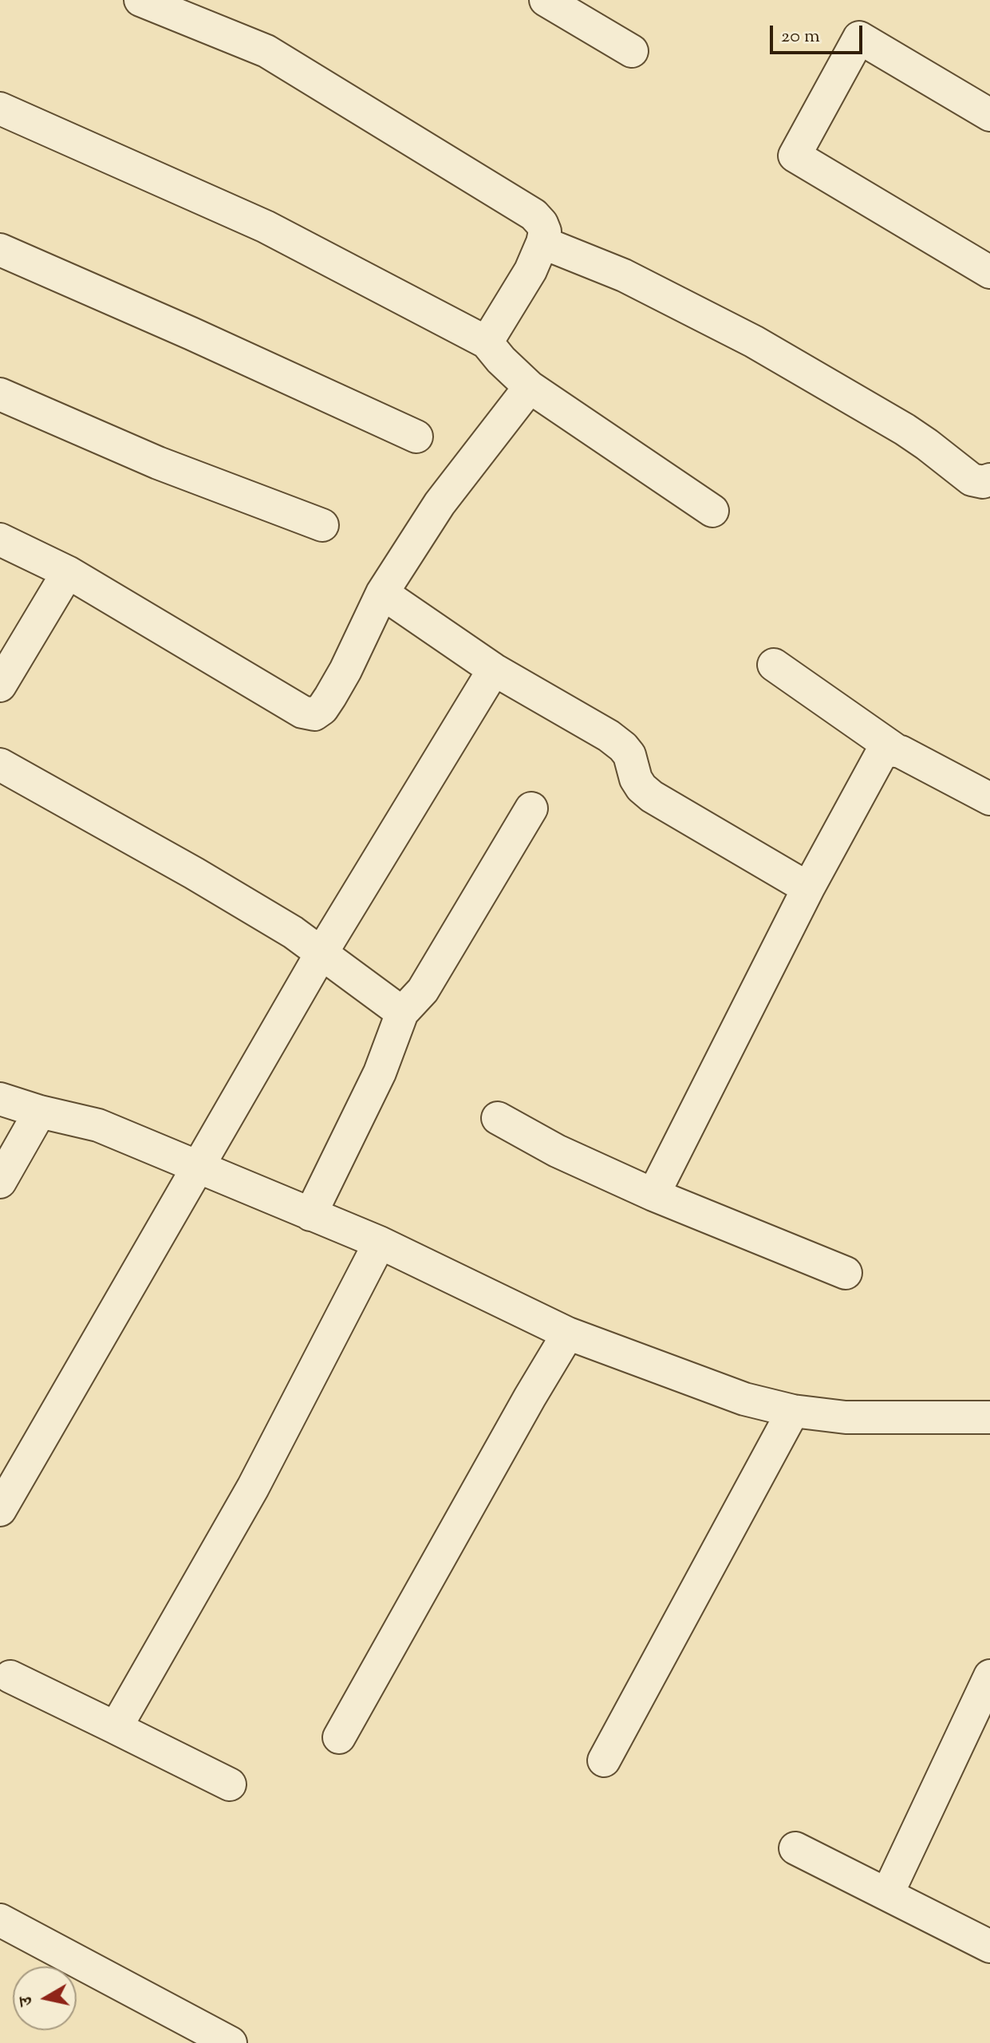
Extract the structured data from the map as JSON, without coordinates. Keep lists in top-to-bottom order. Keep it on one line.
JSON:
{"scale_bar":"20 m","north":"left"}
